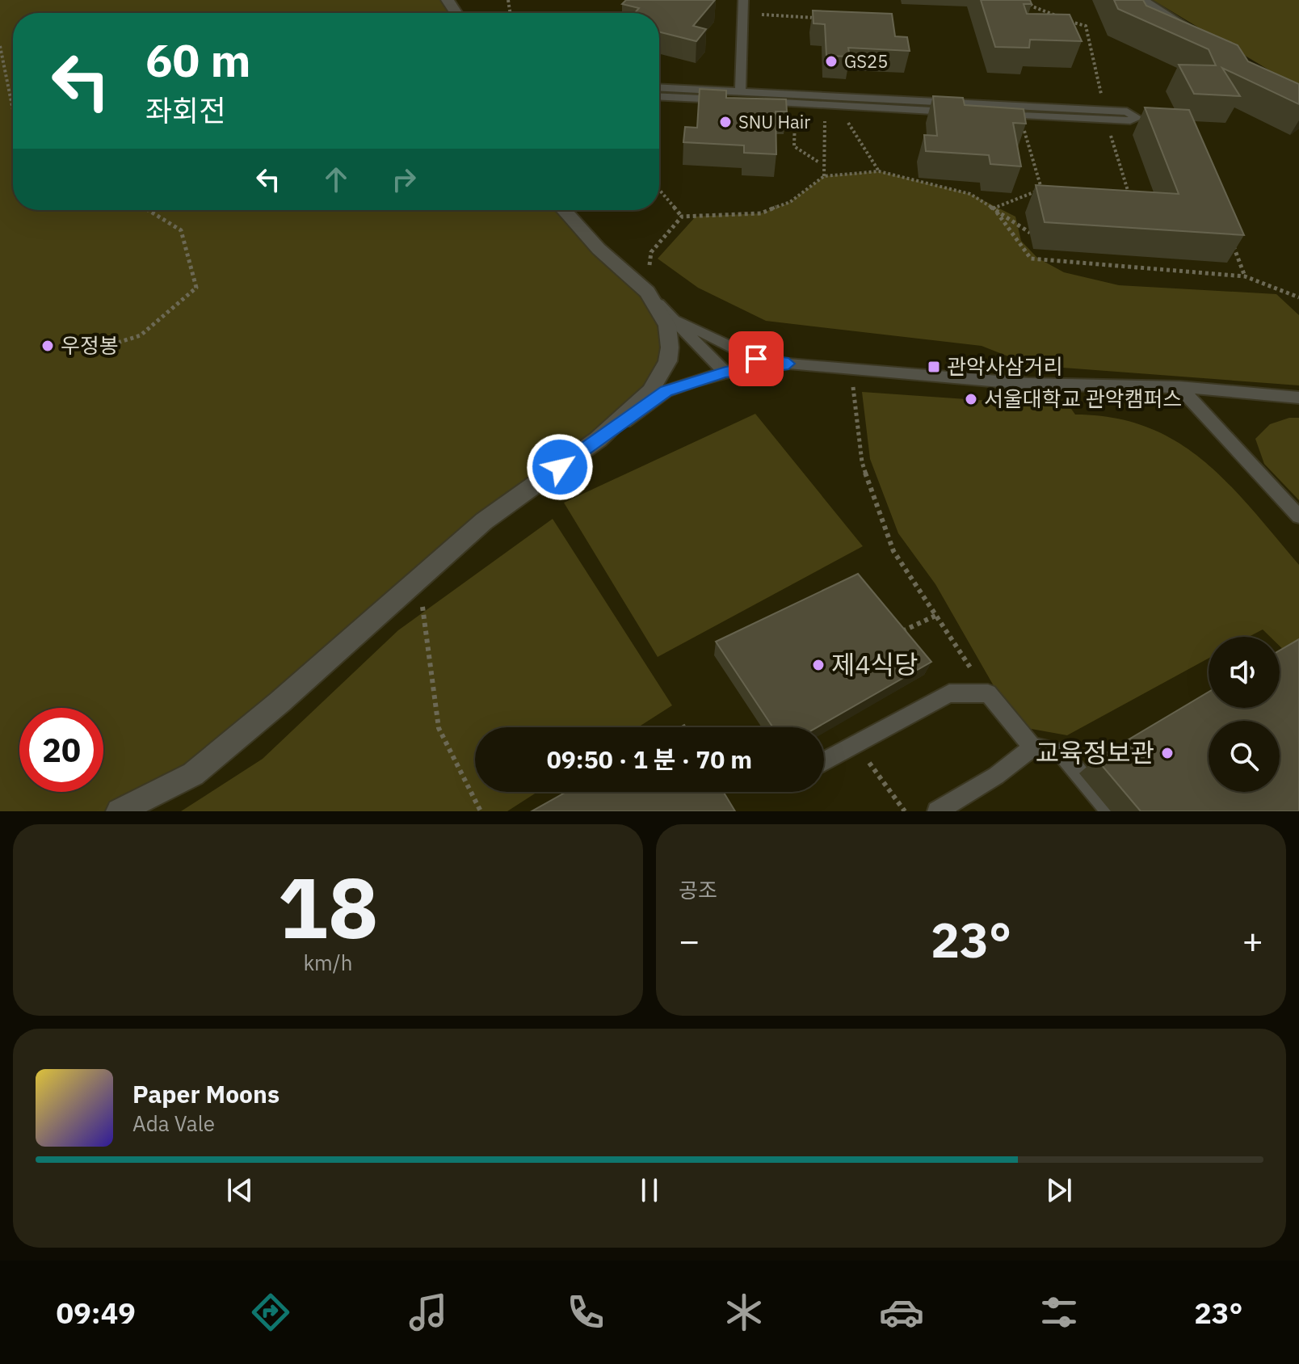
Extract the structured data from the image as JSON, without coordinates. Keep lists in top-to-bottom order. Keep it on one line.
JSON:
{"places":{"other":["GS25","SNU Hair","우정봉","서울대학교 관악캠퍼스","제4식당","교육정보관"],"transit":["관악사삼거리"]},"page":{"turn":["60 m","좌회전"],"limit":"20","trip":"09:50 · 1 분 · 70 m","tile":[["18","km/h"],"공조"],"heat":["−","23°","+"],"song":["Paper Moons","Ada Vale"],"tabs":["09:49","23°"]}}
